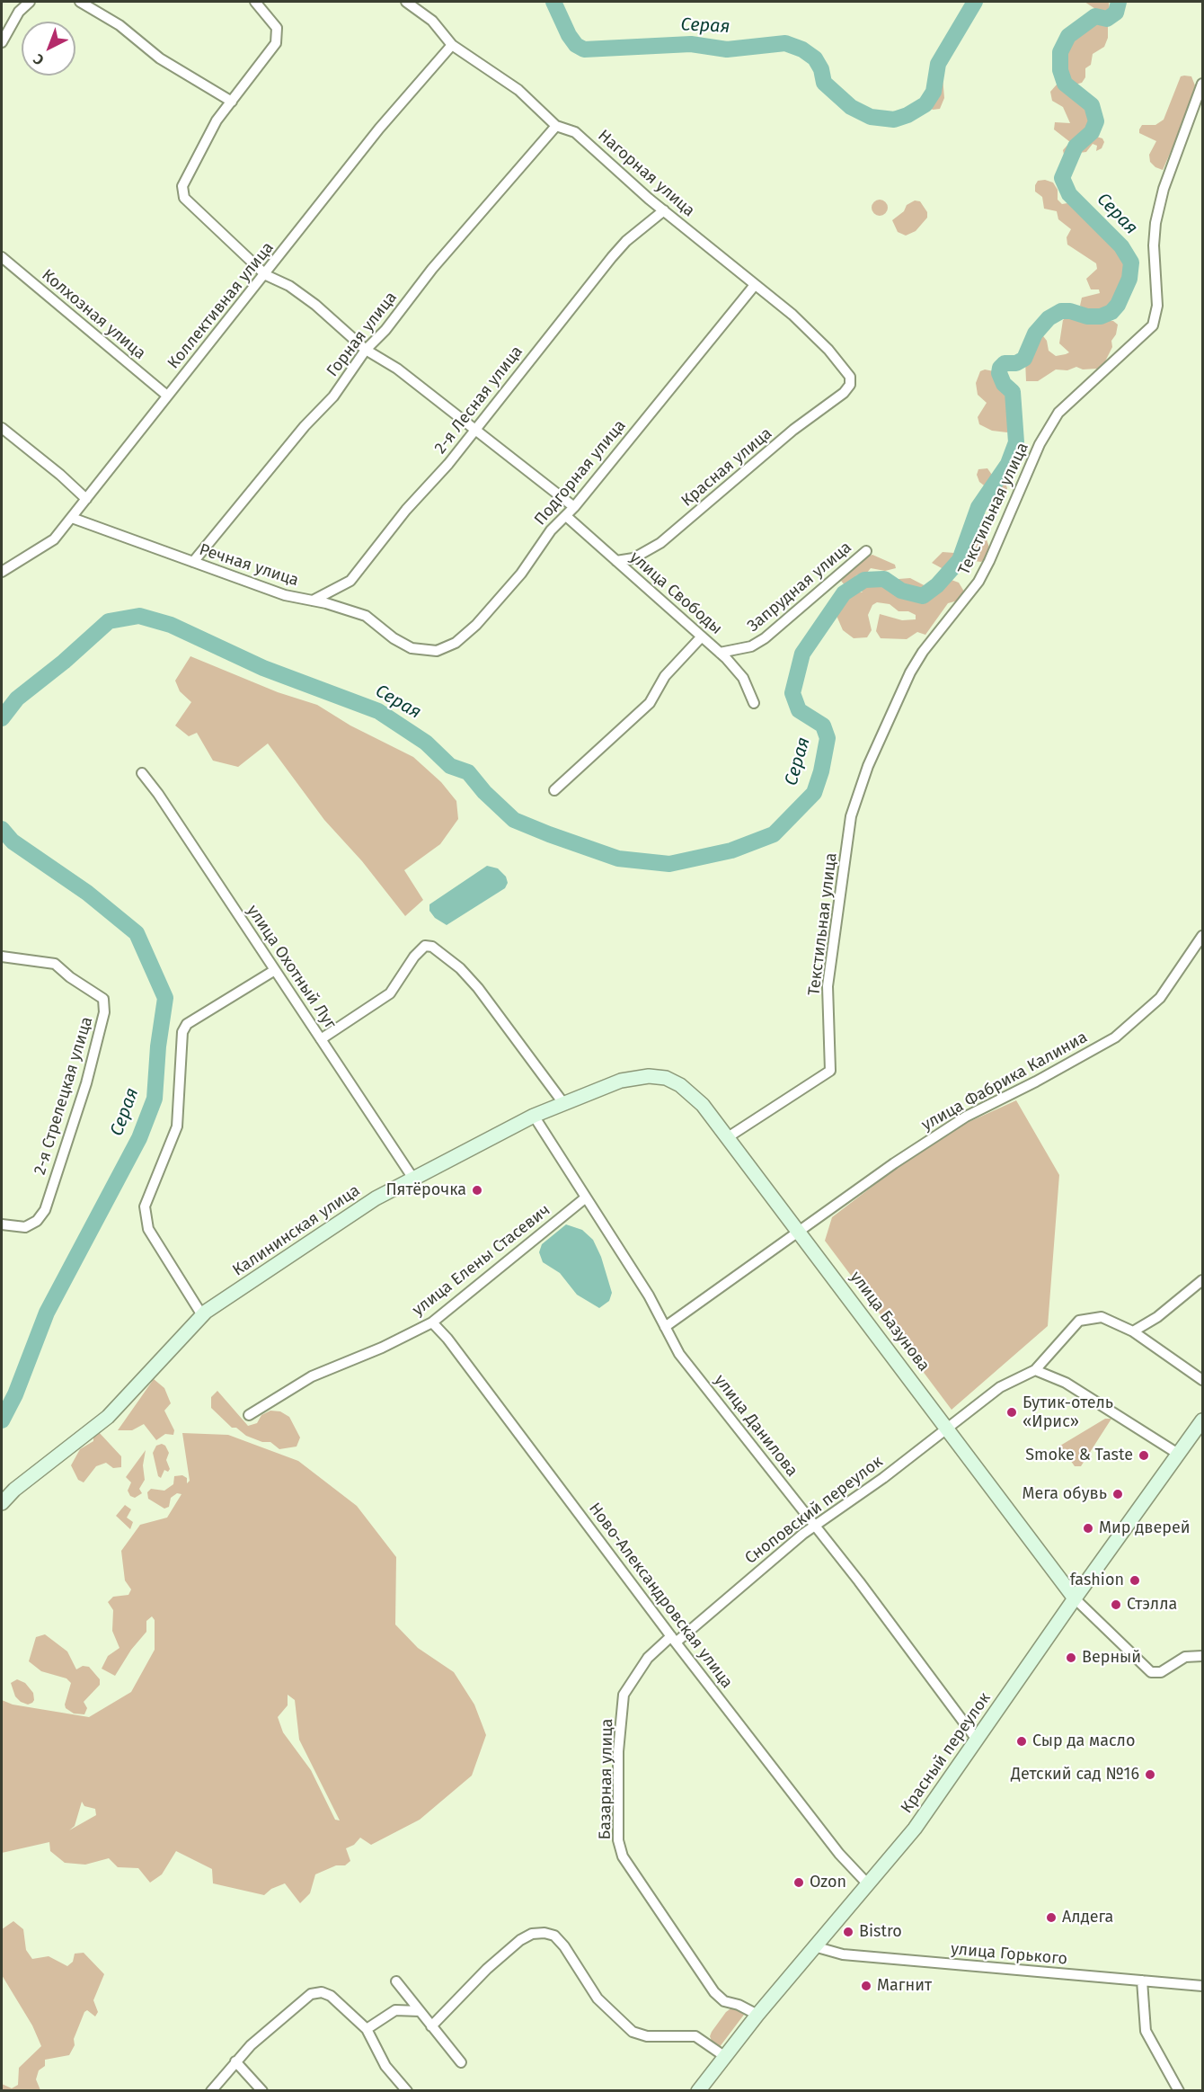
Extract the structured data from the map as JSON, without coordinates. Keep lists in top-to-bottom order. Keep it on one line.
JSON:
{"streets":{"street":["Нагорная улица","Коллективная улица","Колхозная улица","Горная улица","2-я Лесная улица","Красная улица","Подгорная улица","Текстильная улица","Речная улица","Запрудная улица","улица Свободы","улица Охотный Луг","улица Фабрика Калиниа","2-я Стрелецкая улица","Калининская улица","улица Елены Стасевич","улица Базунова","улица Данилова","Сноповский переулок","Ново-Александровская улица","Красный переулок","Базарная улица","улица Горького"]},"crossings":[["Нагорная улица","Коллективная улица"],["Нагорная улица","Горная улица"],["Нагорная улица","2-я Лесная улица"],["Нагорная улица","Красная улица"],["Нагорная улица","Подгорная улица"],["Коллективная улица","Колхозная улица"],["Коллективная улица","Речная улица"],["Горная улица","Речная улица"],["2-я Лесная улица","Речная улица"],["Красная улица","улица Свободы"],["Подгорная улица","Речная улица"],["Подгорная улица","улица Свободы"],["Текстильная улица","улица Базунова"],["Запрудная улица","улица Свободы"],["улица Охотный Луг","Калининская улица"],["улица Фабрика Калиниа","улица Базунова"],["улица Фабрика Калиниа","улица Данилова"],["Калининская улица","улица Базунова"],["Калининская улица","улица Данилова"],["улица Елены Стасевич","улица Данилова"],["улица Елены Стасевич","Ново-Александровская улица"],["улица Базунова","Сноповский переулок"],["улица Базунова","Красный переулок"],["улица Данилова","Сноповский переулок"],["улица Данилова","Красный переулок"],["Сноповский переулок","Ново-Александровская улица"],["Сноповский переулок","Базарная улица"],["Ново-Александровская улица","Красный переулок"],["Ново-Александровская улица","Базарная улица"],["Красный переулок","Базарная улица"],["Красный переулок","улица Горького"]],"water":["Серая"],"places":["Пятёрочка","Бутик-отель «Ирис»","Smoke & Taste","Мега обувь","Мир дверей","fashion","Стэлла","Верный","Сыр да масло","Детский сад №16","Ozon","Алдега","Bistro","Магнит"],"north":"bottom left"}
